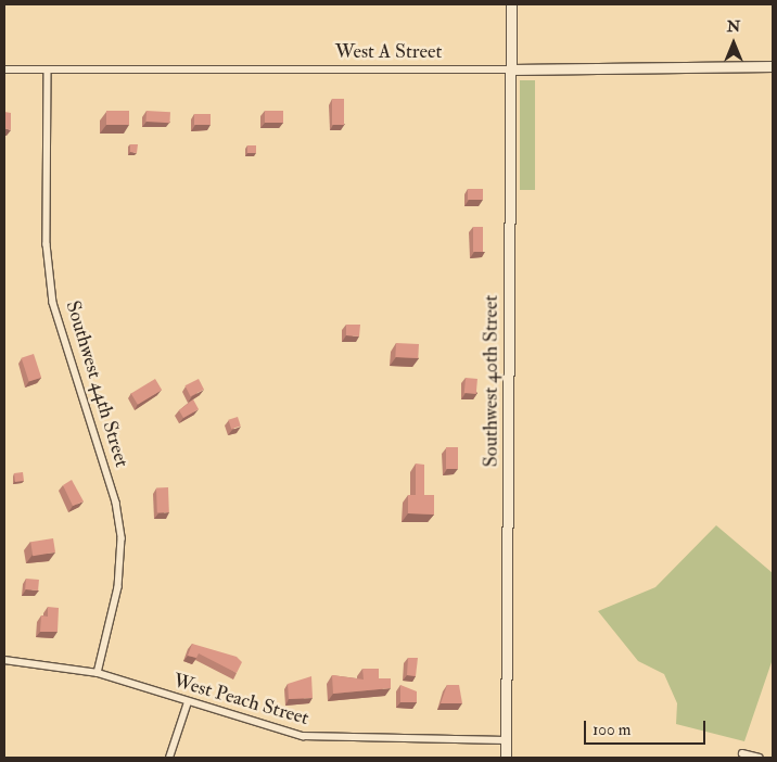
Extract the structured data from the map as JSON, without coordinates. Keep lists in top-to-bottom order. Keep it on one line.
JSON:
{"streets":{"main road":["West A Street","Southwest 40th Street"],"street":["Southwest 44th Street","West Peach Street"]},"crossings":[["West A Street","Southwest 40th Street"],["West A Street","Southwest 44th Street"],["Southwest 40th Street","West Peach Street"],["Southwest 44th Street","West Peach Street"]],"scale_bar":"100 m","north":"top"}
